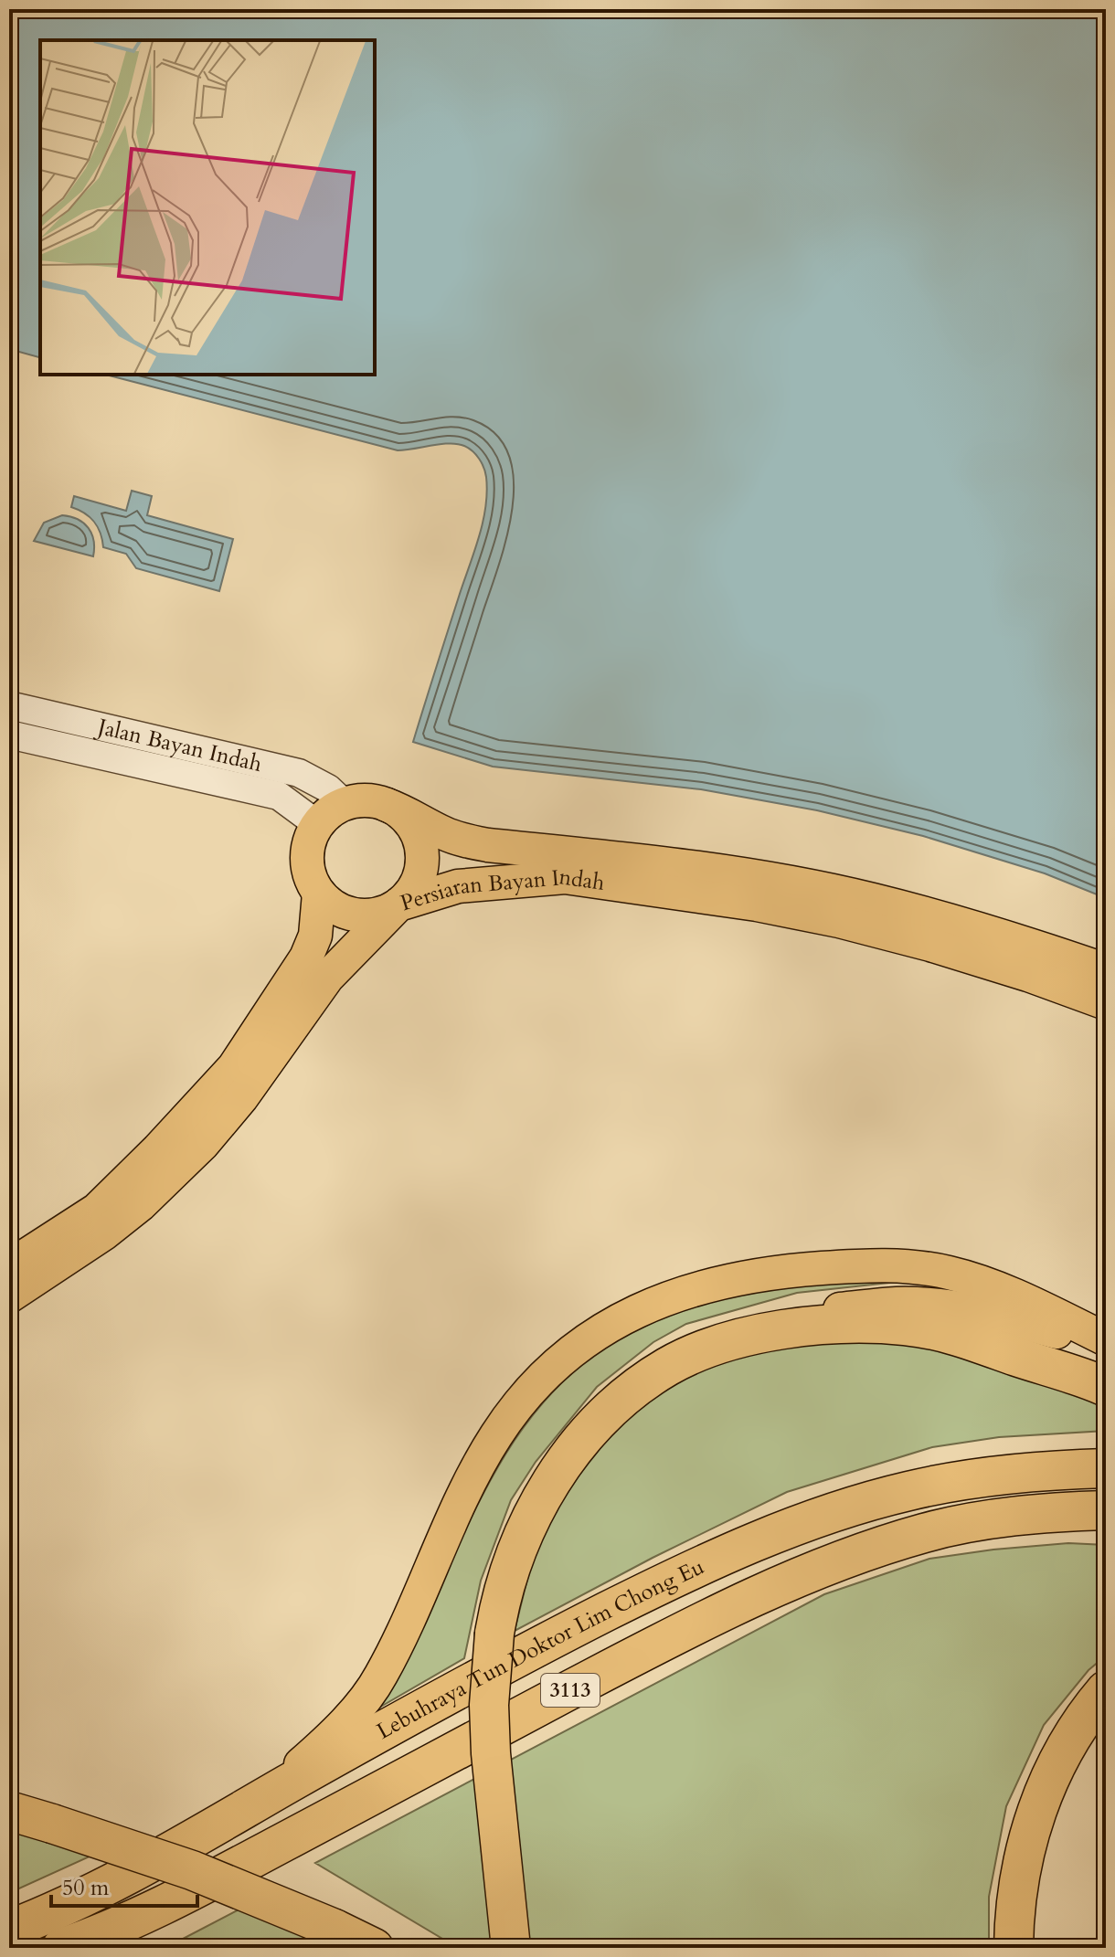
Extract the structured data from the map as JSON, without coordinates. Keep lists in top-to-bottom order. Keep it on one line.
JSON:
{"streets":{"highway":["Lebuhraya Tun Doktor Lim Chong Eu","3113"],"main road":["Persiaran Bayan Indah"],"street":["Jalan Bayan Indah"]},"crossings":[["Jalan Bayan Indah","Persiaran Bayan Indah"]],"scale_bar":"50 m"}
